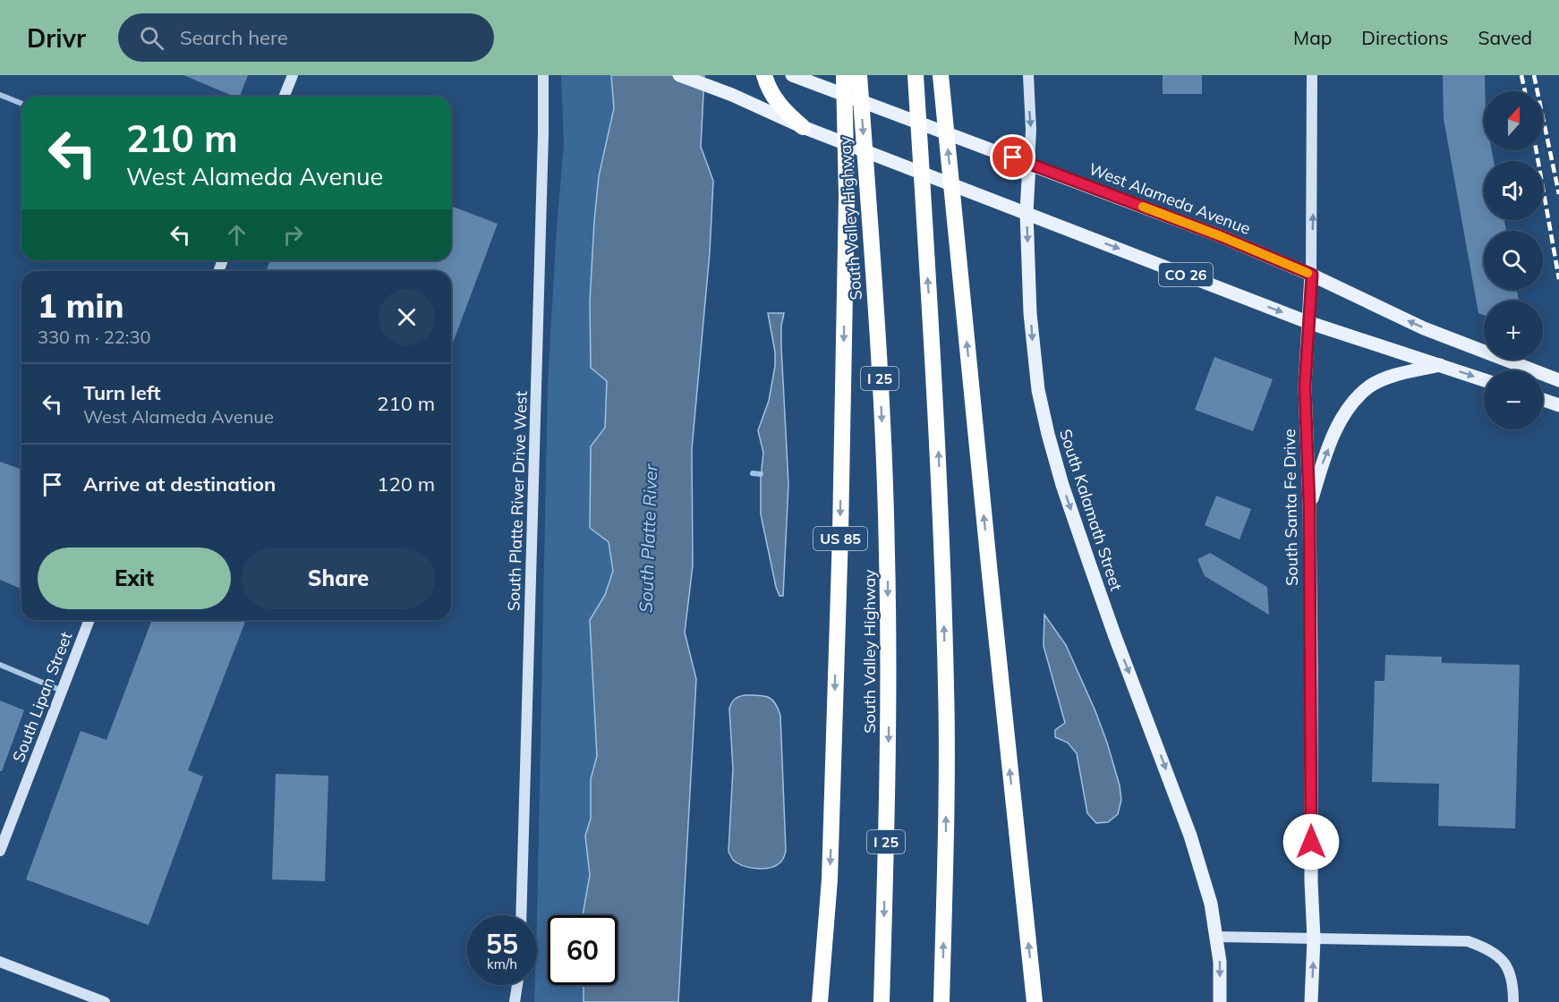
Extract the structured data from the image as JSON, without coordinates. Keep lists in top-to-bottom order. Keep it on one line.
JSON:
{"streets":{"highway":["South Valley Highway","I 25","US 85"],"main road":["West Alameda Avenue","CO 26","South Santa Fe Drive","South Kalamath Street"],"street":["South Platte River Drive West","South Lipan Street"]},"crossings":[["West Alameda Avenue","South Santa Fe Drive"],["West Alameda Avenue","South Kalamath Street"],["CO 26","South Santa Fe Drive"],["CO 26","South Kalamath Street"]],"one_way":["South Kalamath Street"],"water":["South Platte River"],"north":"top","page":{"header":"Drivr","search":"Search here","nav":["Map","Directions","Saved"],"map_buttons":["+","−"],"turn":["210 m","West Alameda Avenue"],"heading":["1 min","330 m · 22:30"],"list":[{"name":"Turn left","note":"West Alameda Avenue","value":"210 m"},{"name":"Arrive at destination","value":"120 m"}],"buttons":["Exit","Share"],"speed":"55 km/h","limit":"60"}}
